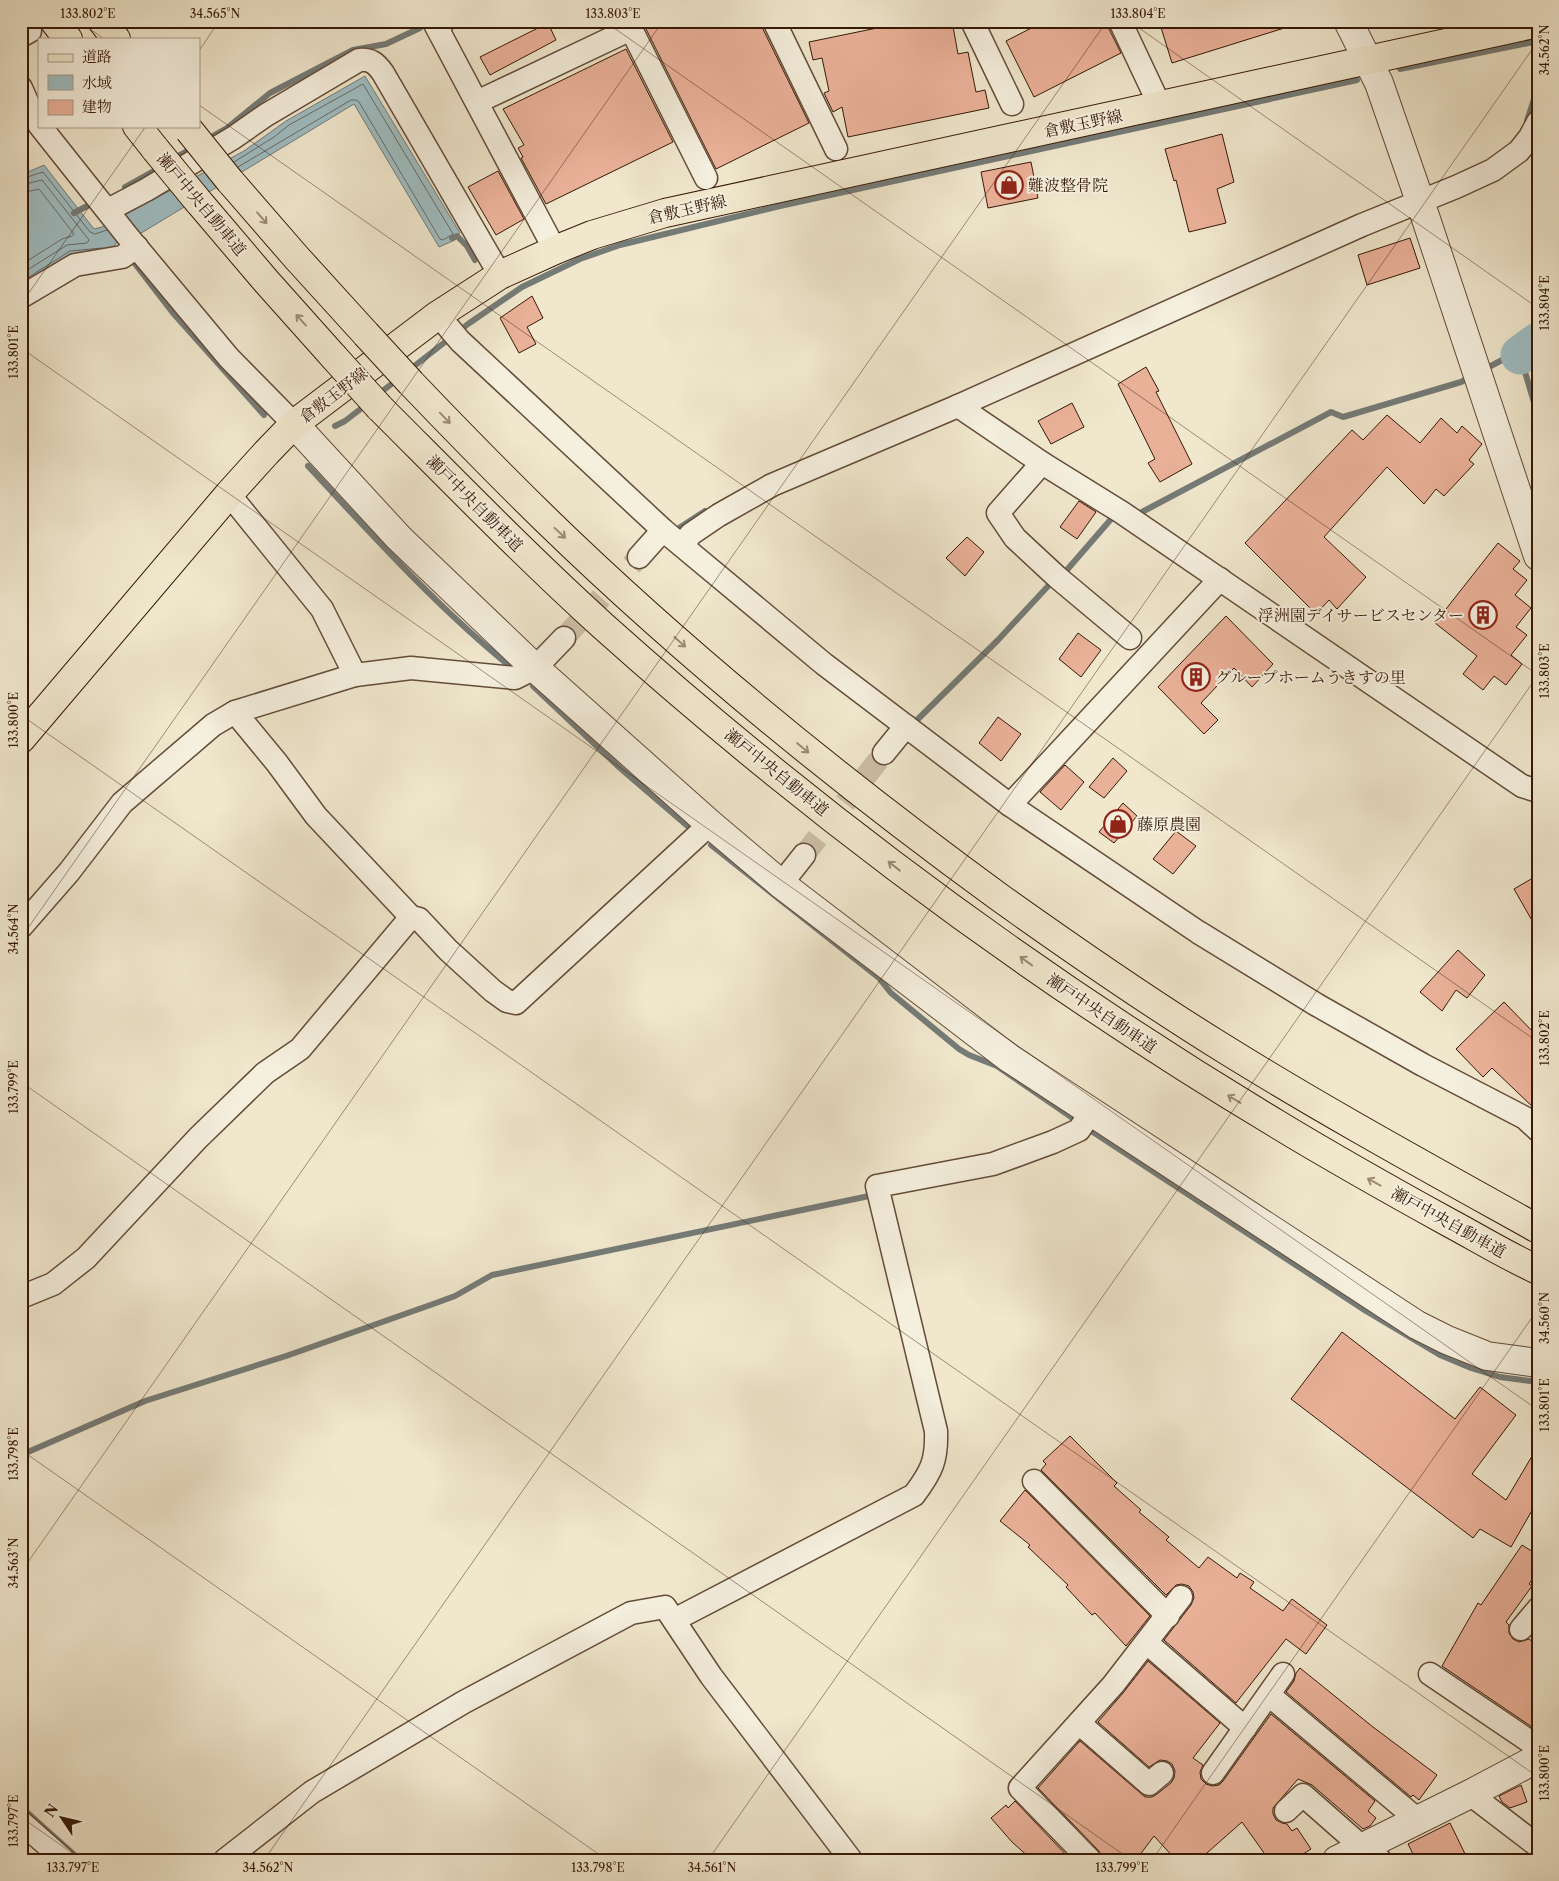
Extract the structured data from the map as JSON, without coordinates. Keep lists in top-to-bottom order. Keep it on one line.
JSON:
{"streets":{"main road":["倉敷玉野線","瀬戸中央自動車道"]},"places":{"shop":["難波整骨院","藤原農園"],"building":["浮洲園デイサービスセンター","グループホームうきすの里"]},"legend":["道路","水域","建物"],"north":"top left","coordinates":["133.802°E","34.565°N","133.803°E","133.804°E","34.562°N","133.801°E","133.800°E","34.564°N","133.799°E","34.560°N","133.798°E","34.563°N","133.797°E","34.561°N"]}
